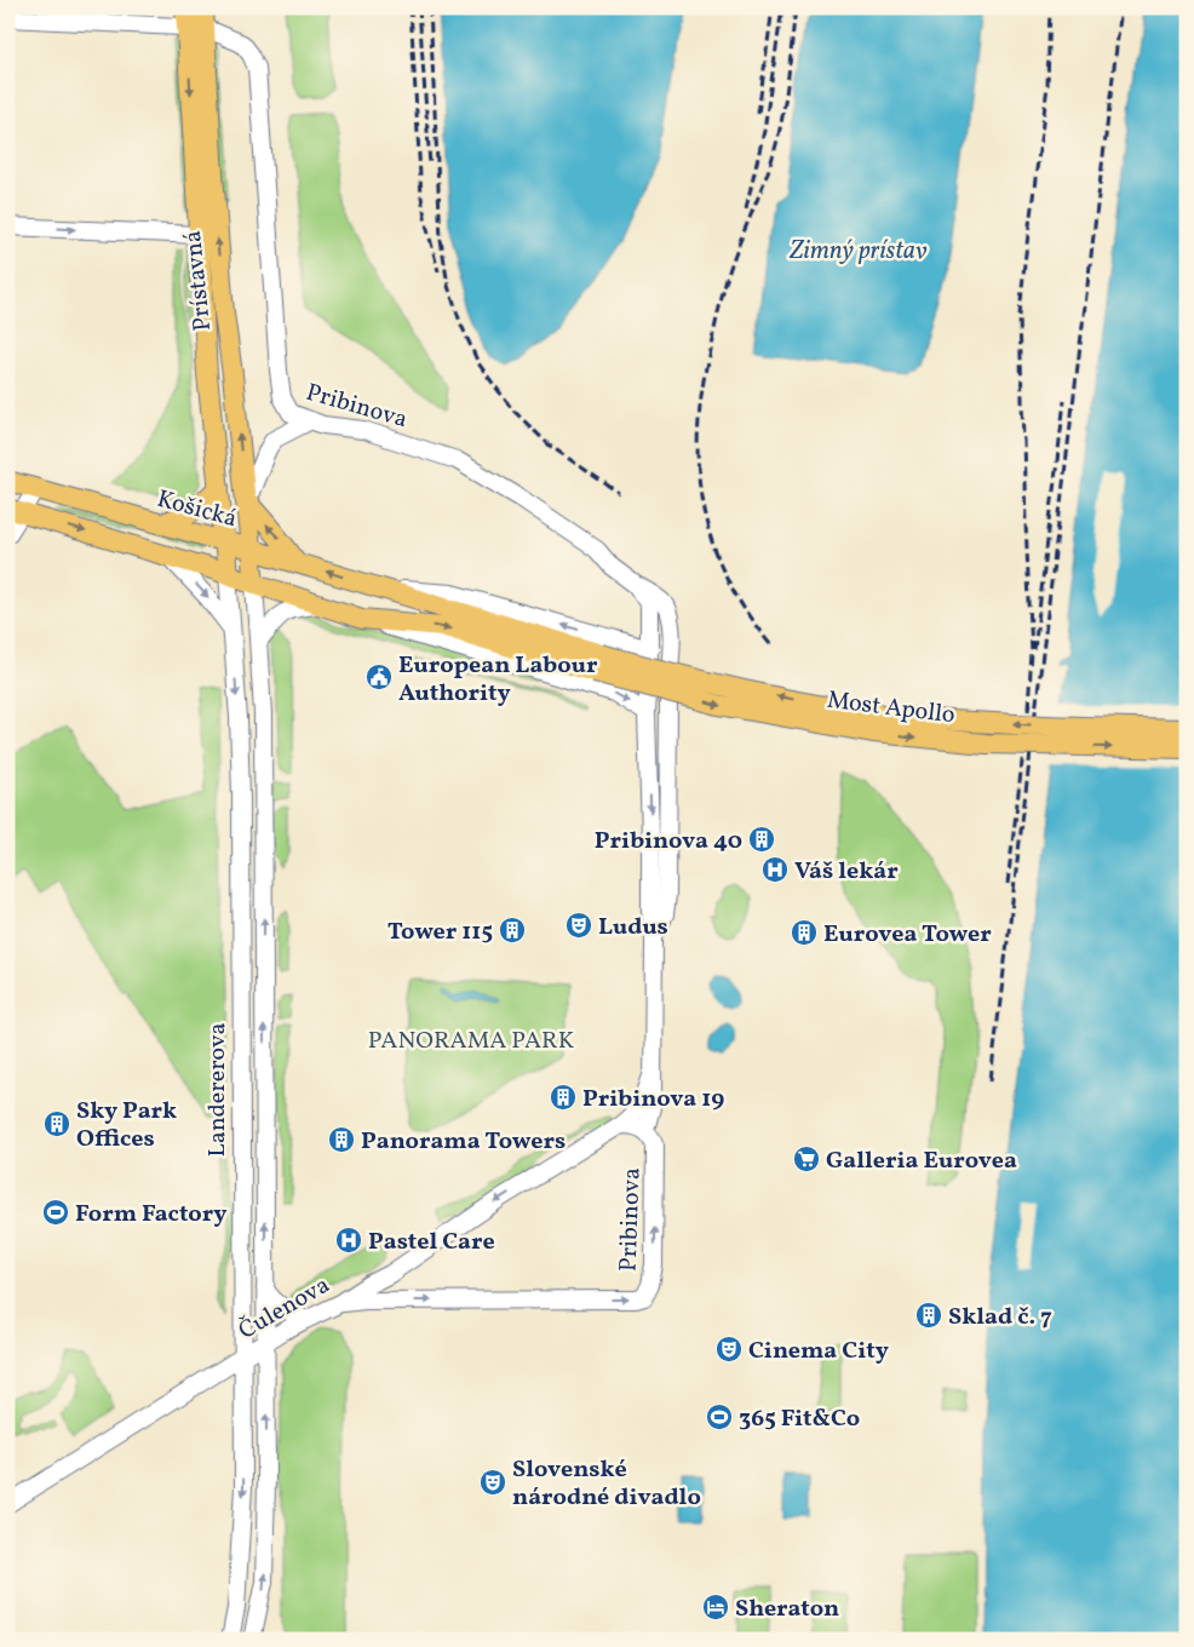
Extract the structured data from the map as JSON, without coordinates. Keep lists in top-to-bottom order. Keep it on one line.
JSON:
{"streets":{"main road":["Prístavná","Košická","Most Apollo","Landererova"],"street":["Pribinova","Čulenova"]},"crossings":[["Prístavná","Pribinova"],["Prístavná","Košická"],["Prístavná","Landererova"],["Pribinova","Košická"],["Pribinova","Čulenova"],["Košická","Most Apollo"],["Košická","Landererova"],["Landererova","Čulenova"]],"one_way":["Čulenova"],"water":["Zimný prístav"],"parks":["PANORAMA PARK"],"places":{"public building":["European Labour Authority"],"building":["Pribinova 40","Tower 115","Eurovea Tower","Pribinova 19","Sky Park Offices","Panorama Towers","Sklad č. 7"],"hospital":["Váš lekár","Pastel Care"],"theatre":["Ludus","Cinema City","Slovenské národné divadlo"],"supermarket":["Galleria Eurovea"],"sports":["Form Factory","365 Fit&Co"],"hotel":["Sheraton"]}}
